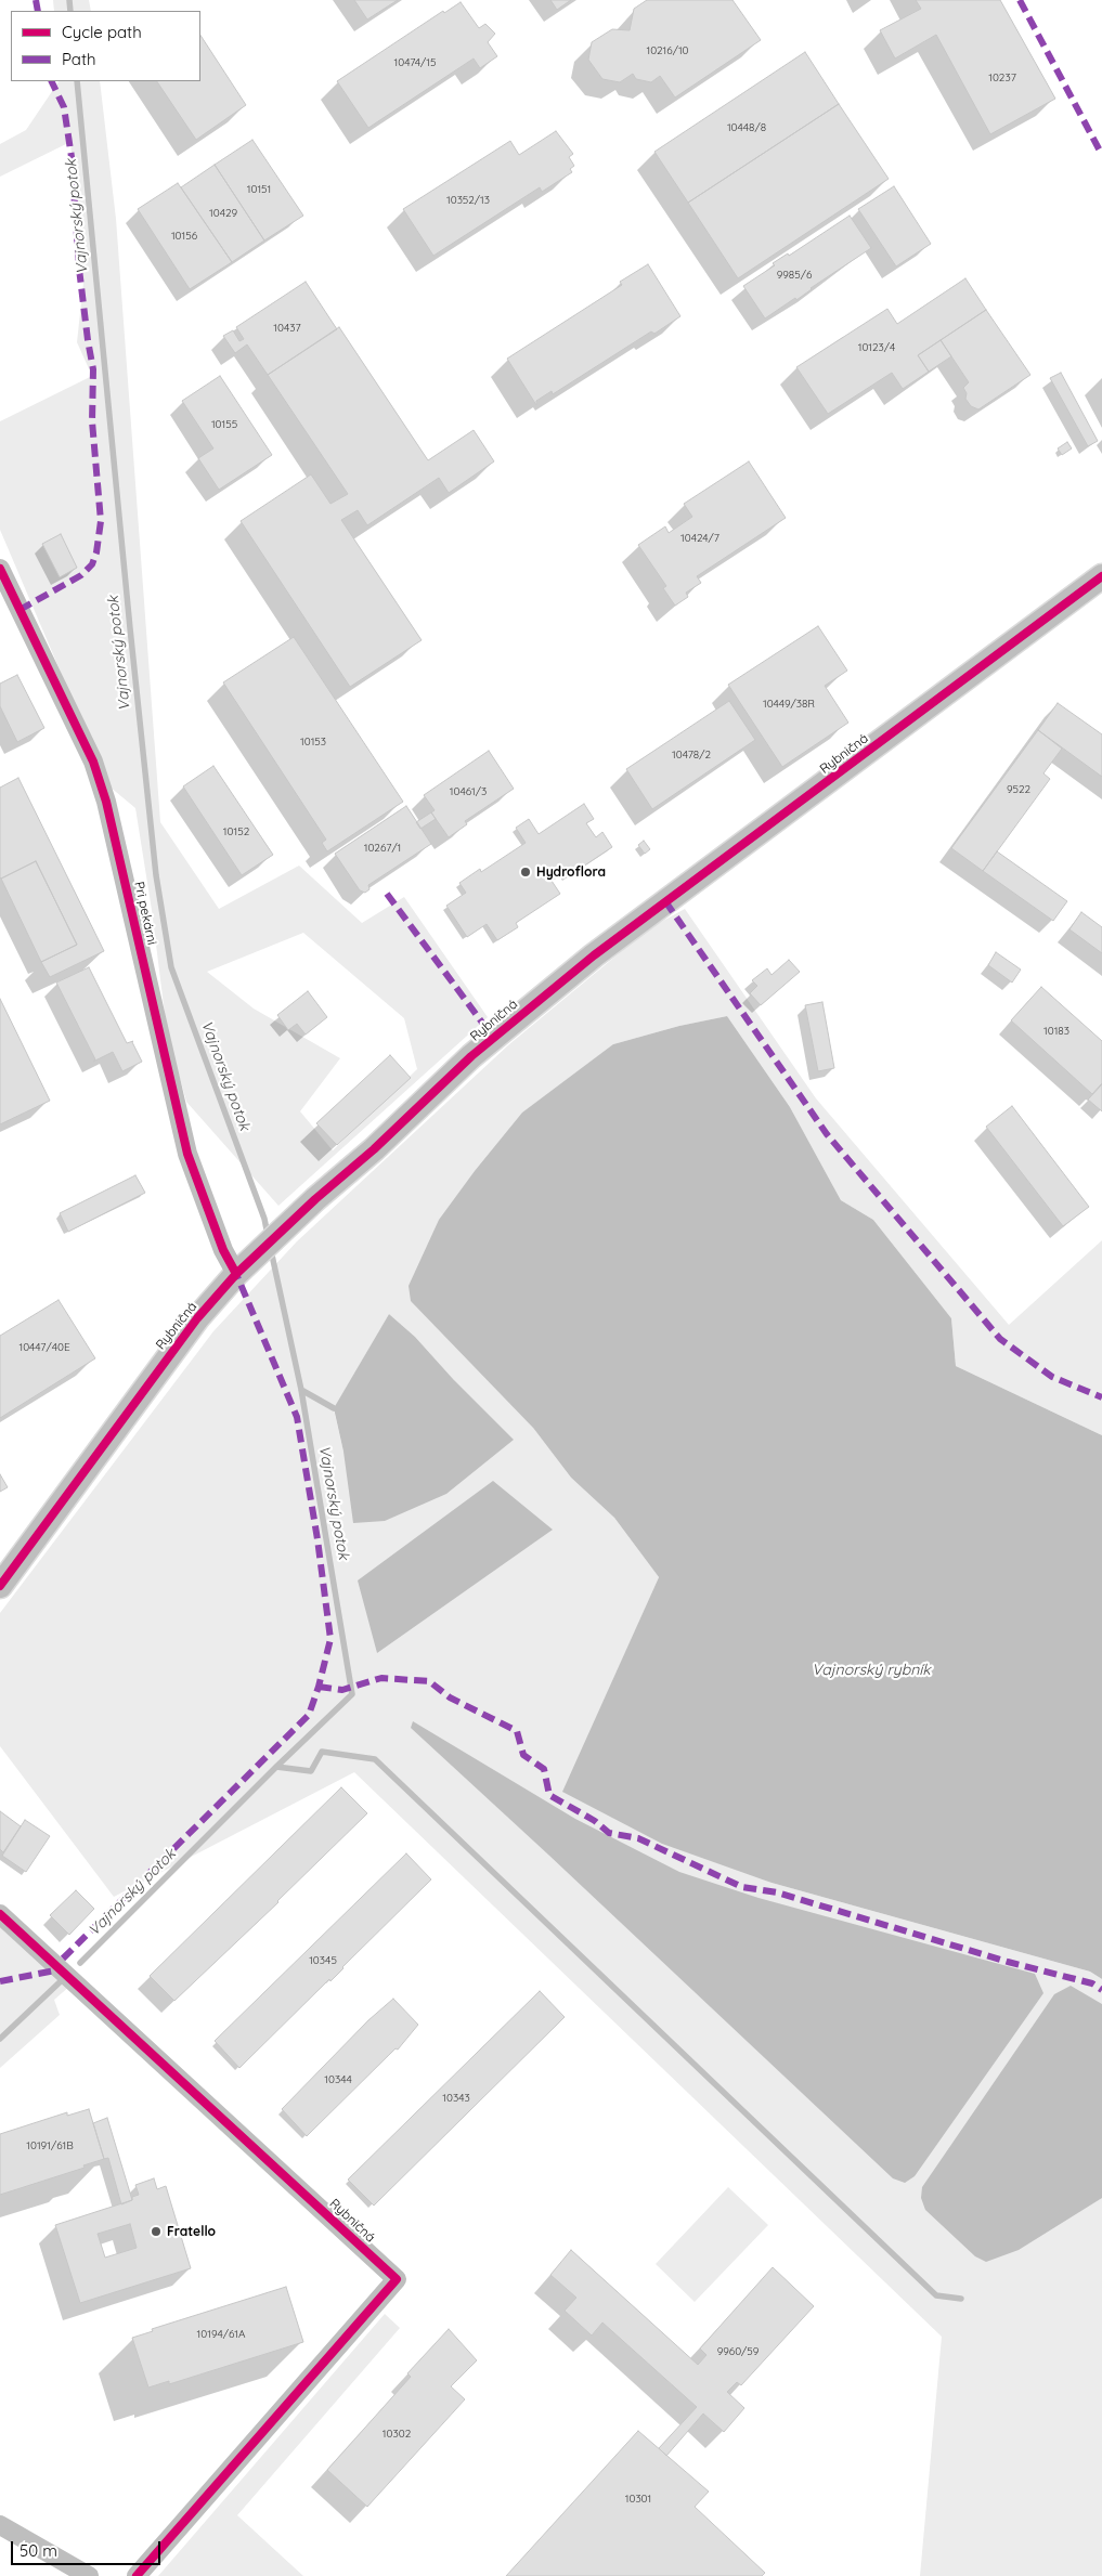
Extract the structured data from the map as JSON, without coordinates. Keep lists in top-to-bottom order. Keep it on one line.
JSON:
{"streets":{"main road":["Rybničná"],"street":["Pri pekárni"]},"crossings":[["Rybničná","Pri pekárni"]],"water":["Vajnorský potok","Vajnorský rybník"],"places":["Hydroflora","Fratello"],"house_numbers":["10216/10","10474/15","10237","10448/8","10151","10352/13","10429","10156","9985/6","10437","10123/4","10155","10424/7","10449/38R","10153","10478/2","9522","10461/3","10152","10267/1","10183","10447/40E","10345","10344","10343","10191/61B","10194/61A","9960/59","10302","10301"],"legend":["Cycle path","Path"],"scale_bar":"50 m"}
